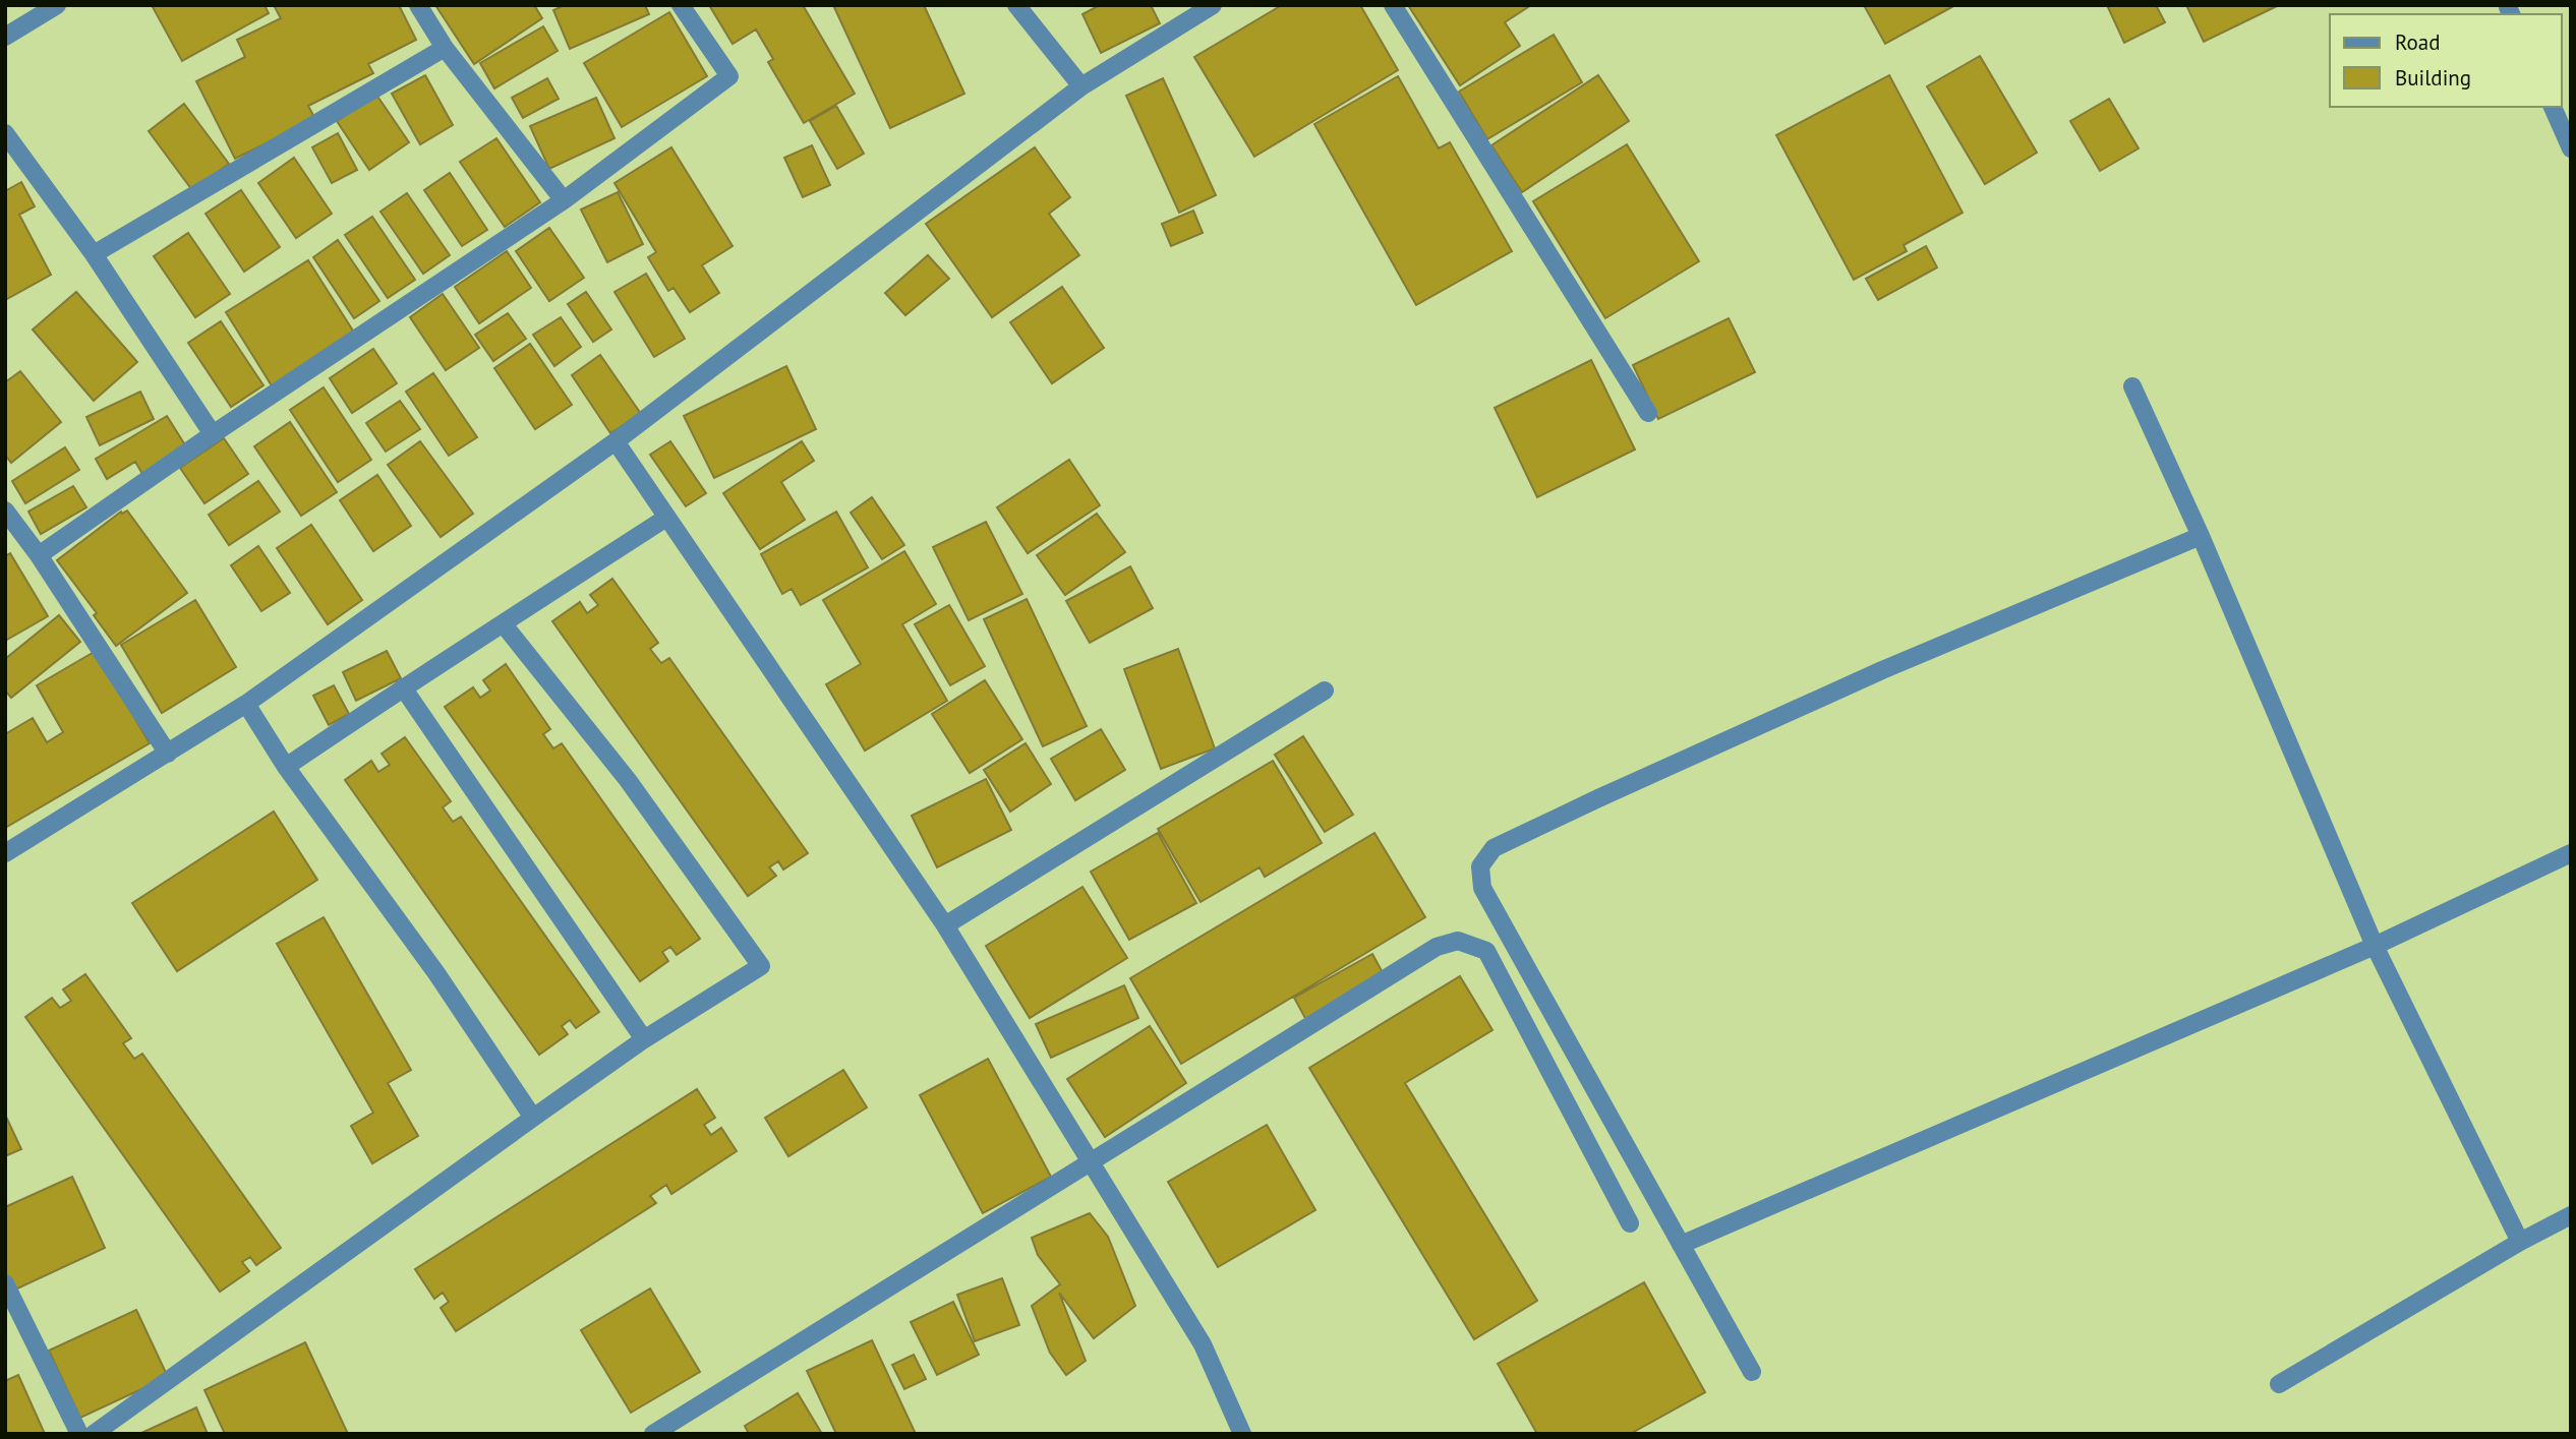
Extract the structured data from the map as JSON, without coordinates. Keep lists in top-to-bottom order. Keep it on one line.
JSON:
{"legend":["Road","Building"]}
